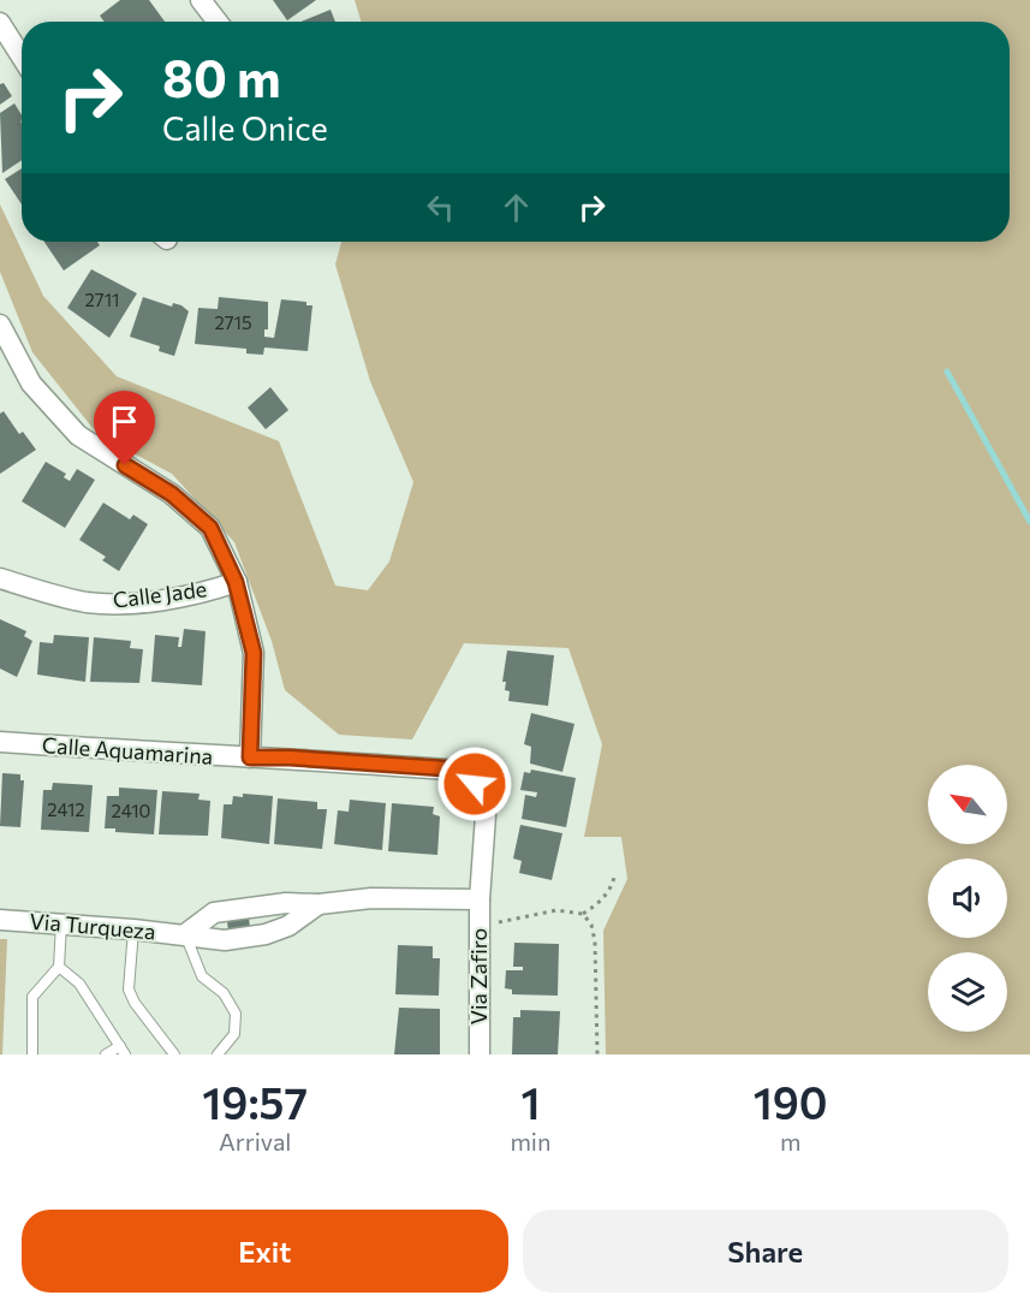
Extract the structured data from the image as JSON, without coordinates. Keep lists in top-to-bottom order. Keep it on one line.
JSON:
{"streets":{"street":["Calle Jade","Calle Aquamarina","Via Turqueza","Via Zafiro"]},"crossings":[["Calle Aquamarina","Via Turqueza"],["Calle Aquamarina","Via Zafiro"],["Via Turqueza","Via Zafiro"]],"house_numbers":["2711","2715","2412","2410"],"north":"top left","page":{"turn":["80 m","Calle Onice"],"eta":["19:57","Arrival","1","min","190","m"],"buttons":["Exit","Share"]}}
